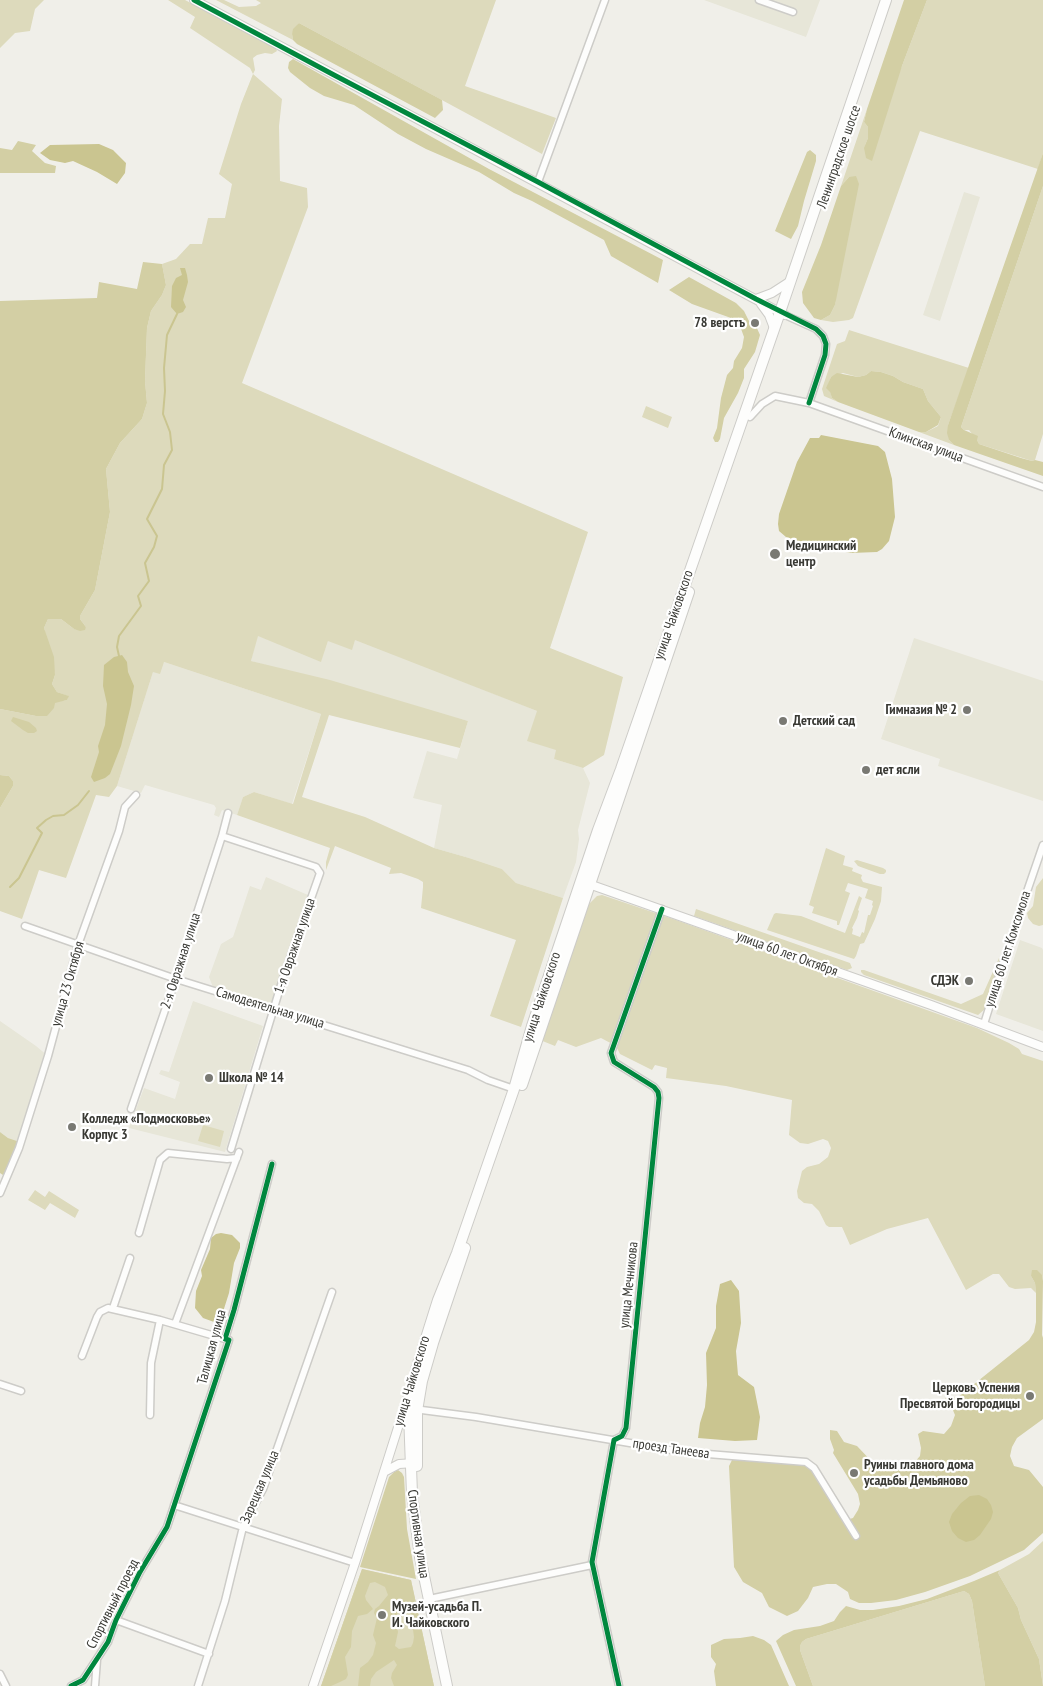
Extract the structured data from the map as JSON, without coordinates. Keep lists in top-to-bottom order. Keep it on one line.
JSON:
{"streets":{"highway":["Ленинградское шоссе","улица Чайковского","Спортивная улица"],"street":["Клинская улица","1-я Овражная улица","улица 60 лет Комсомола","улица 60 лет Октября","2-я Овражная улица","улица 23 Октября","Самодеятельная улица","улица Мечникова","Талицкая улица","проезд Танеева","Зарецкая улица","Спортивный проезд"]},"crossings":[["Ленинградское шоссе","улица Чайковского"],["Клинская улица","улица Чайковского"],["улица Чайковского","улица 60 лет Октября"],["улица Чайковского","Самодеятельная улица"],["улица Чайковского","Спортивная улица"],["1-я Овражная улица","2-я Овражная улица"],["1-я Овражная улица","Самодеятельная улица"],["улица 60 лет Комсомола","улица 60 лет Октября"],["улица 60 лет Октября","улица Мечникова"],["2-я Овражная улица","Самодеятельная улица"],["улица 23 Октября","Самодеятельная улица"],["улица Мечникова","проезд Танеева"],["Талицкая улица","Спортивный проезд"],["проезд Танеева","Спортивная улица"]],"places":["78 верстъ","Медицинский центр","Гимназия № 2","Детский сад","дет ясли","СДЭК","Школа № 14","Колледж «Подмосковье» Корпус 3","Церковь Успения Пресвятой Богородицы","Руины главного дома усадьбы Демьяново","Музей-усадьба П. И. Чайковского"]}
